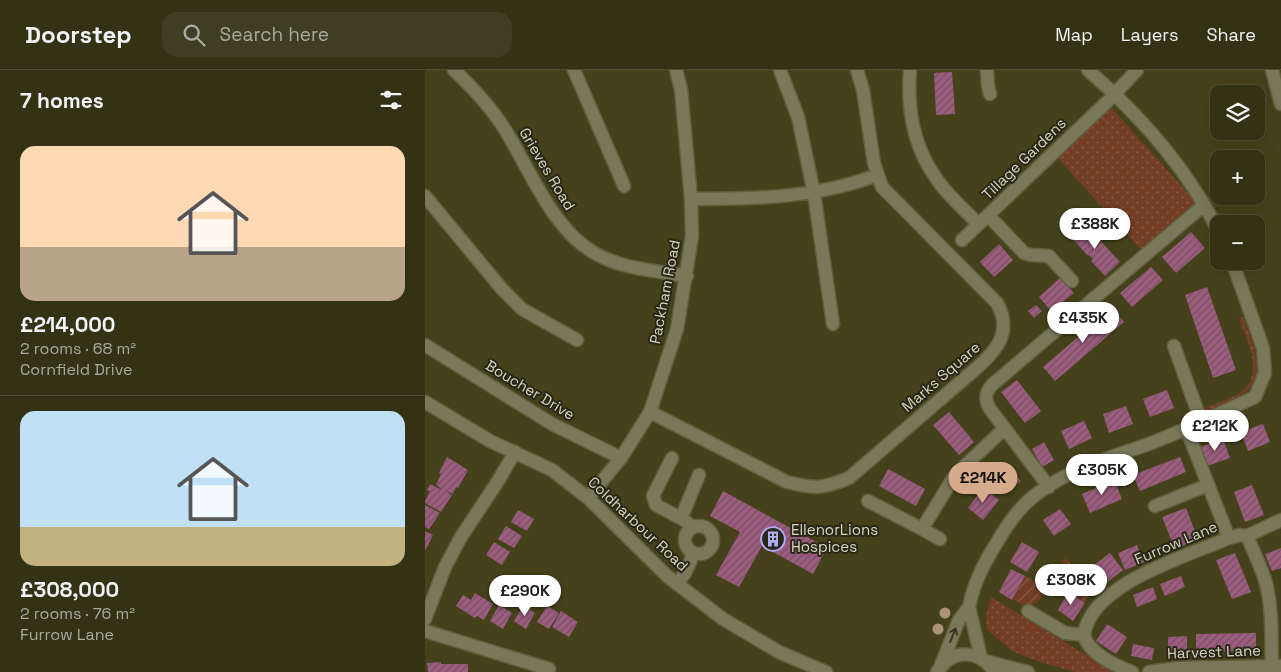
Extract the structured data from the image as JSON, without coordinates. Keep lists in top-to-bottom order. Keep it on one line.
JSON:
{"streets":{"street":["Tillage Gardens","Grieves Road","Packham Road","Marks Square","Boucher Drive","Coldharbour Road","Furrow Lane","Harvest Lane"]},"crossings":[["Grieves Road","Packham Road"],["Packham Road","Marks Square"],["Packham Road","Boucher Drive"],["Packham Road","Coldharbour Road"]],"places":{"building":["EllenorLions Hospices"]},"page":{"header":"Doorstep","search":"Search here","nav":["Map","Layers","Share"],"heading":"7 homes","map_buttons":["+","−"],"list":[{"name":"£214,000","note":"2 rooms · 68 m² · Cornfield Drive"},{"name":"£308,000","note":"2 rooms · 76 m² · Furrow Lane"}],"price":["£388K","£435K","£212K","£305K","£214K","£308K","£290K"]}}
